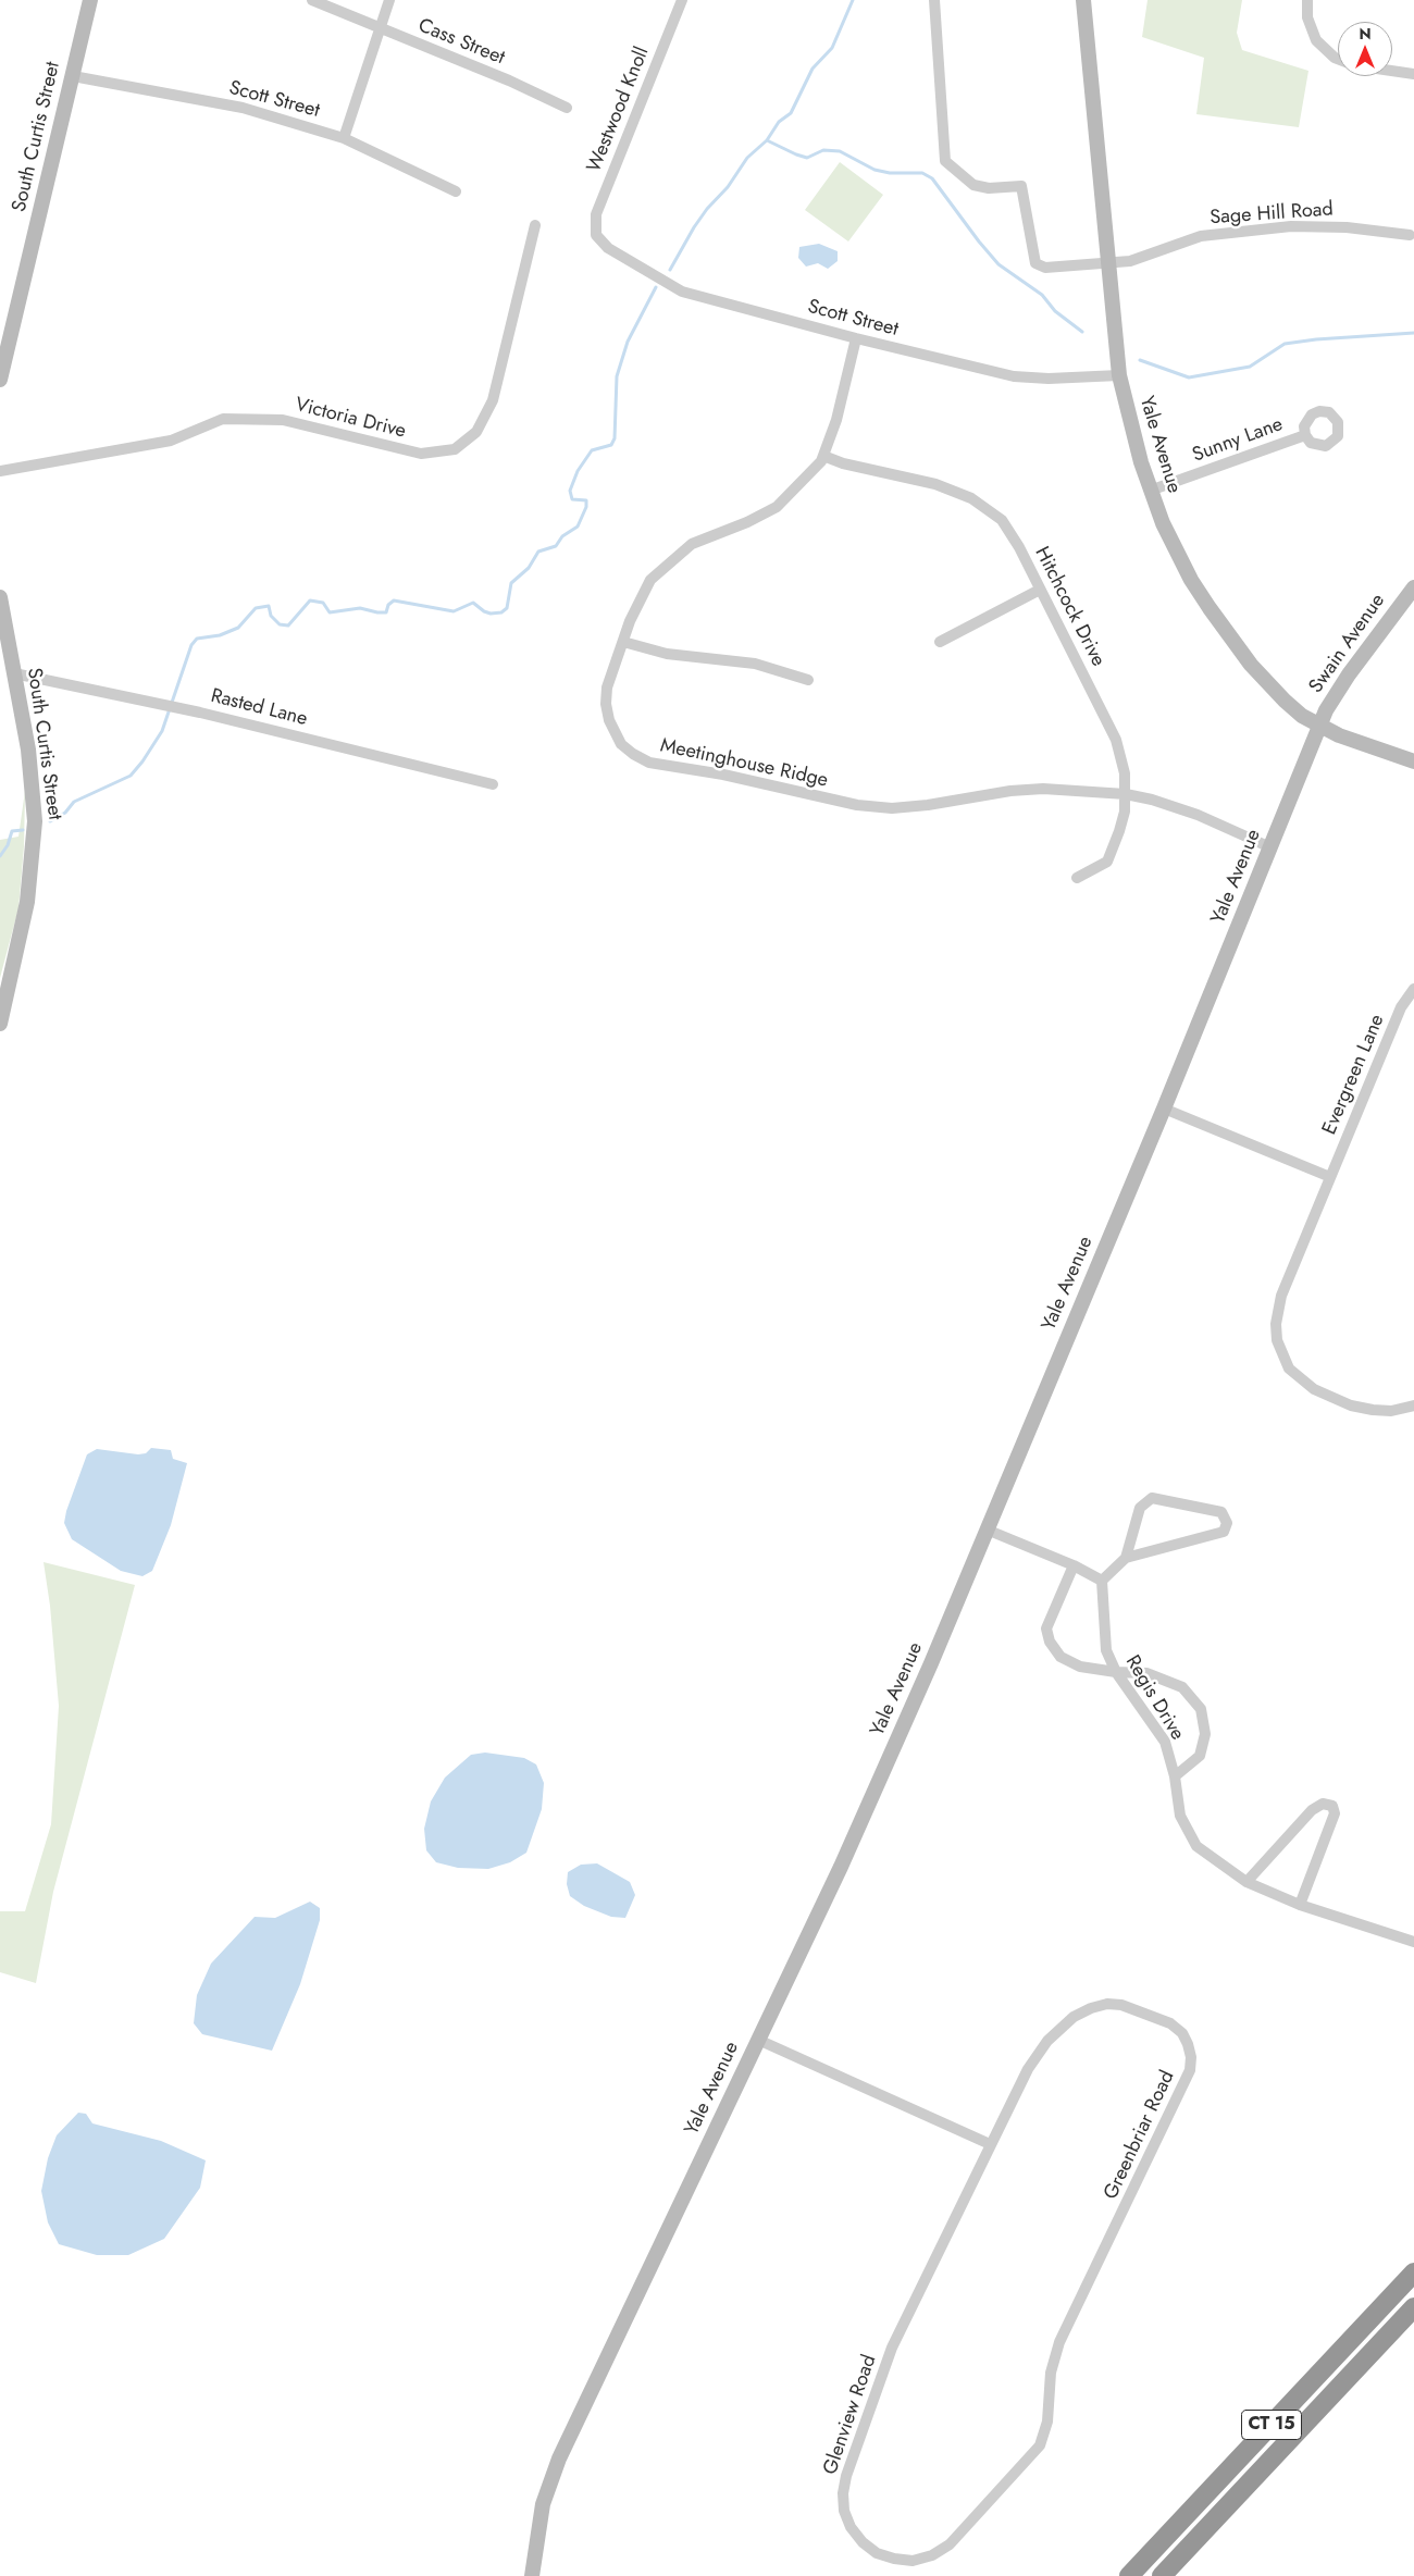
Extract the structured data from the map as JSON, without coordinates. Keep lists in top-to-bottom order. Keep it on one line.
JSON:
{"streets":{"highway":["CT 15"],"street":["Cass Street","Scott Street","Westwood Knoll","South Curtis Street","Sage Hill Road","Victoria Drive","Sunny Lane","Yale Avenue","Hitchcock Drive","Swain Avenue","Rasted Lane","Meetinghouse Ridge","Evergreen Lane","Regis Drive","Greenbriar Road","Glenview Road"]},"crossings":[["Scott Street","Westwood Knoll"],["Scott Street","South Curtis Street"],["Scott Street","Yale Avenue"],["Scott Street","Meetinghouse Ridge"],["South Curtis Street","Rasted Lane"],["Sage Hill Road","Yale Avenue"],["Sunny Lane","Yale Avenue"],["Yale Avenue","Swain Avenue"],["Yale Avenue","Meetinghouse Ridge"],["Hitchcock Drive","Meetinghouse Ridge"],["Greenbriar Road","Glenview Road"]],"north":"top"}
